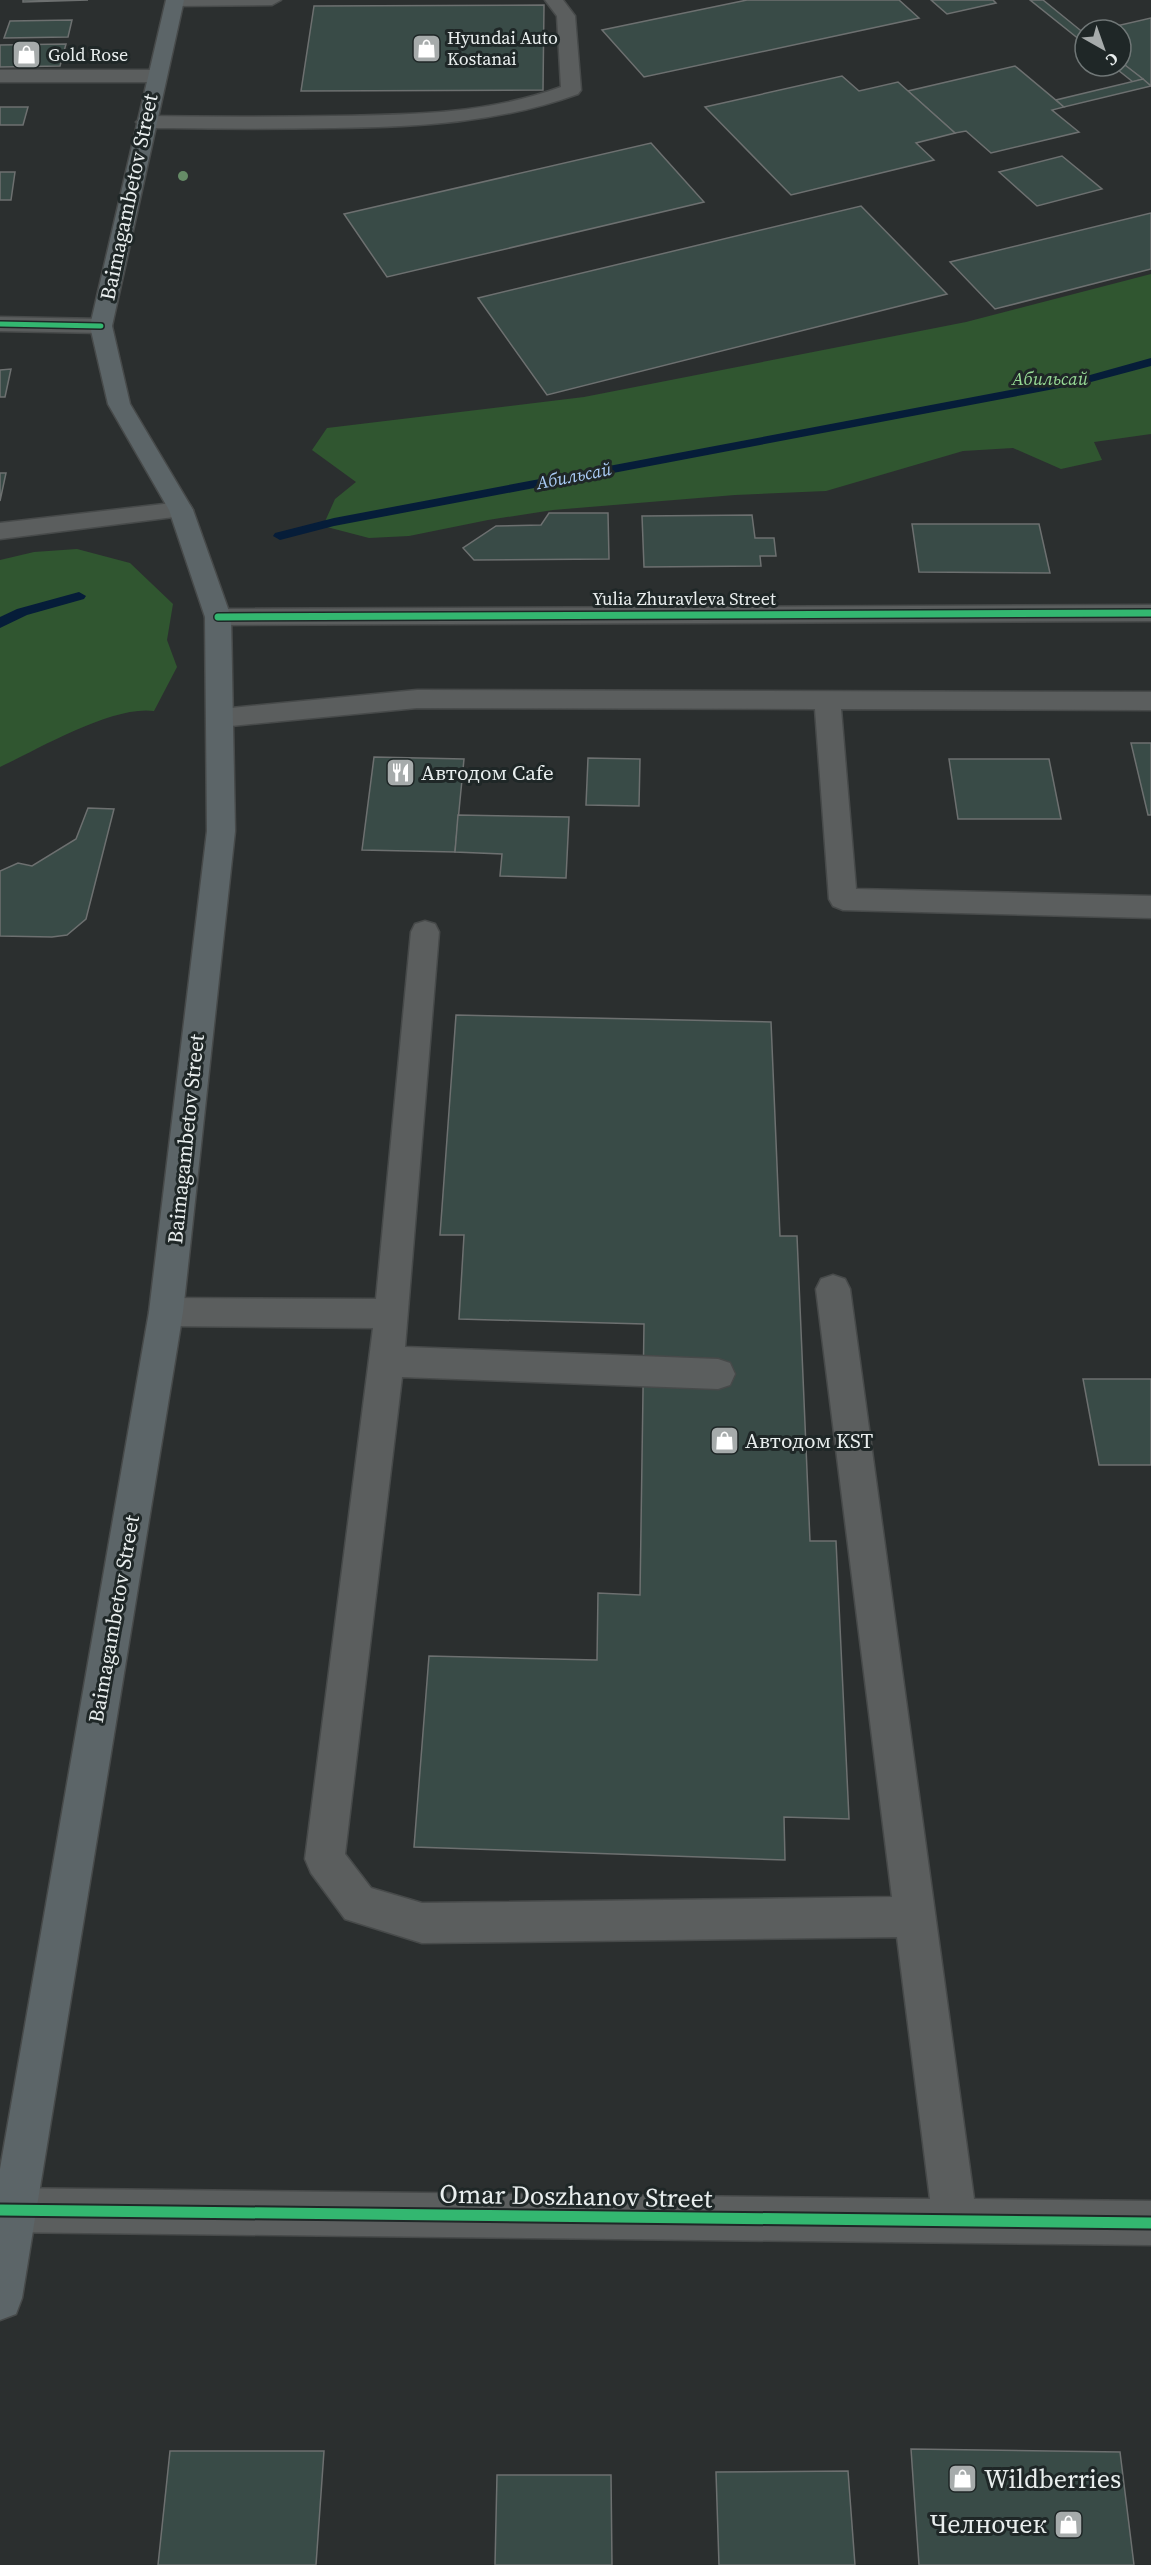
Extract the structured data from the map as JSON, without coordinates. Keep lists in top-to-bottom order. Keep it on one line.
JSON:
{"streets":{"main road":["Baimagambetov Street"],"street":["Yulia Zhuravleva Street","Omar Doszhanov Street"]},"crossings":[["Baimagambetov Street","Yulia Zhuravleva Street"],["Baimagambetov Street","Omar Doszhanov Street"]],"water":["Абильсай"],"parks":["Абильсай"],"places":{"shop":["Hyundai Auto Kostanai","Gold Rose","Автодом KST","Wildberries","Челночек"],"restaurant":["Автодом Cafe"]},"north":"bottom right"}
